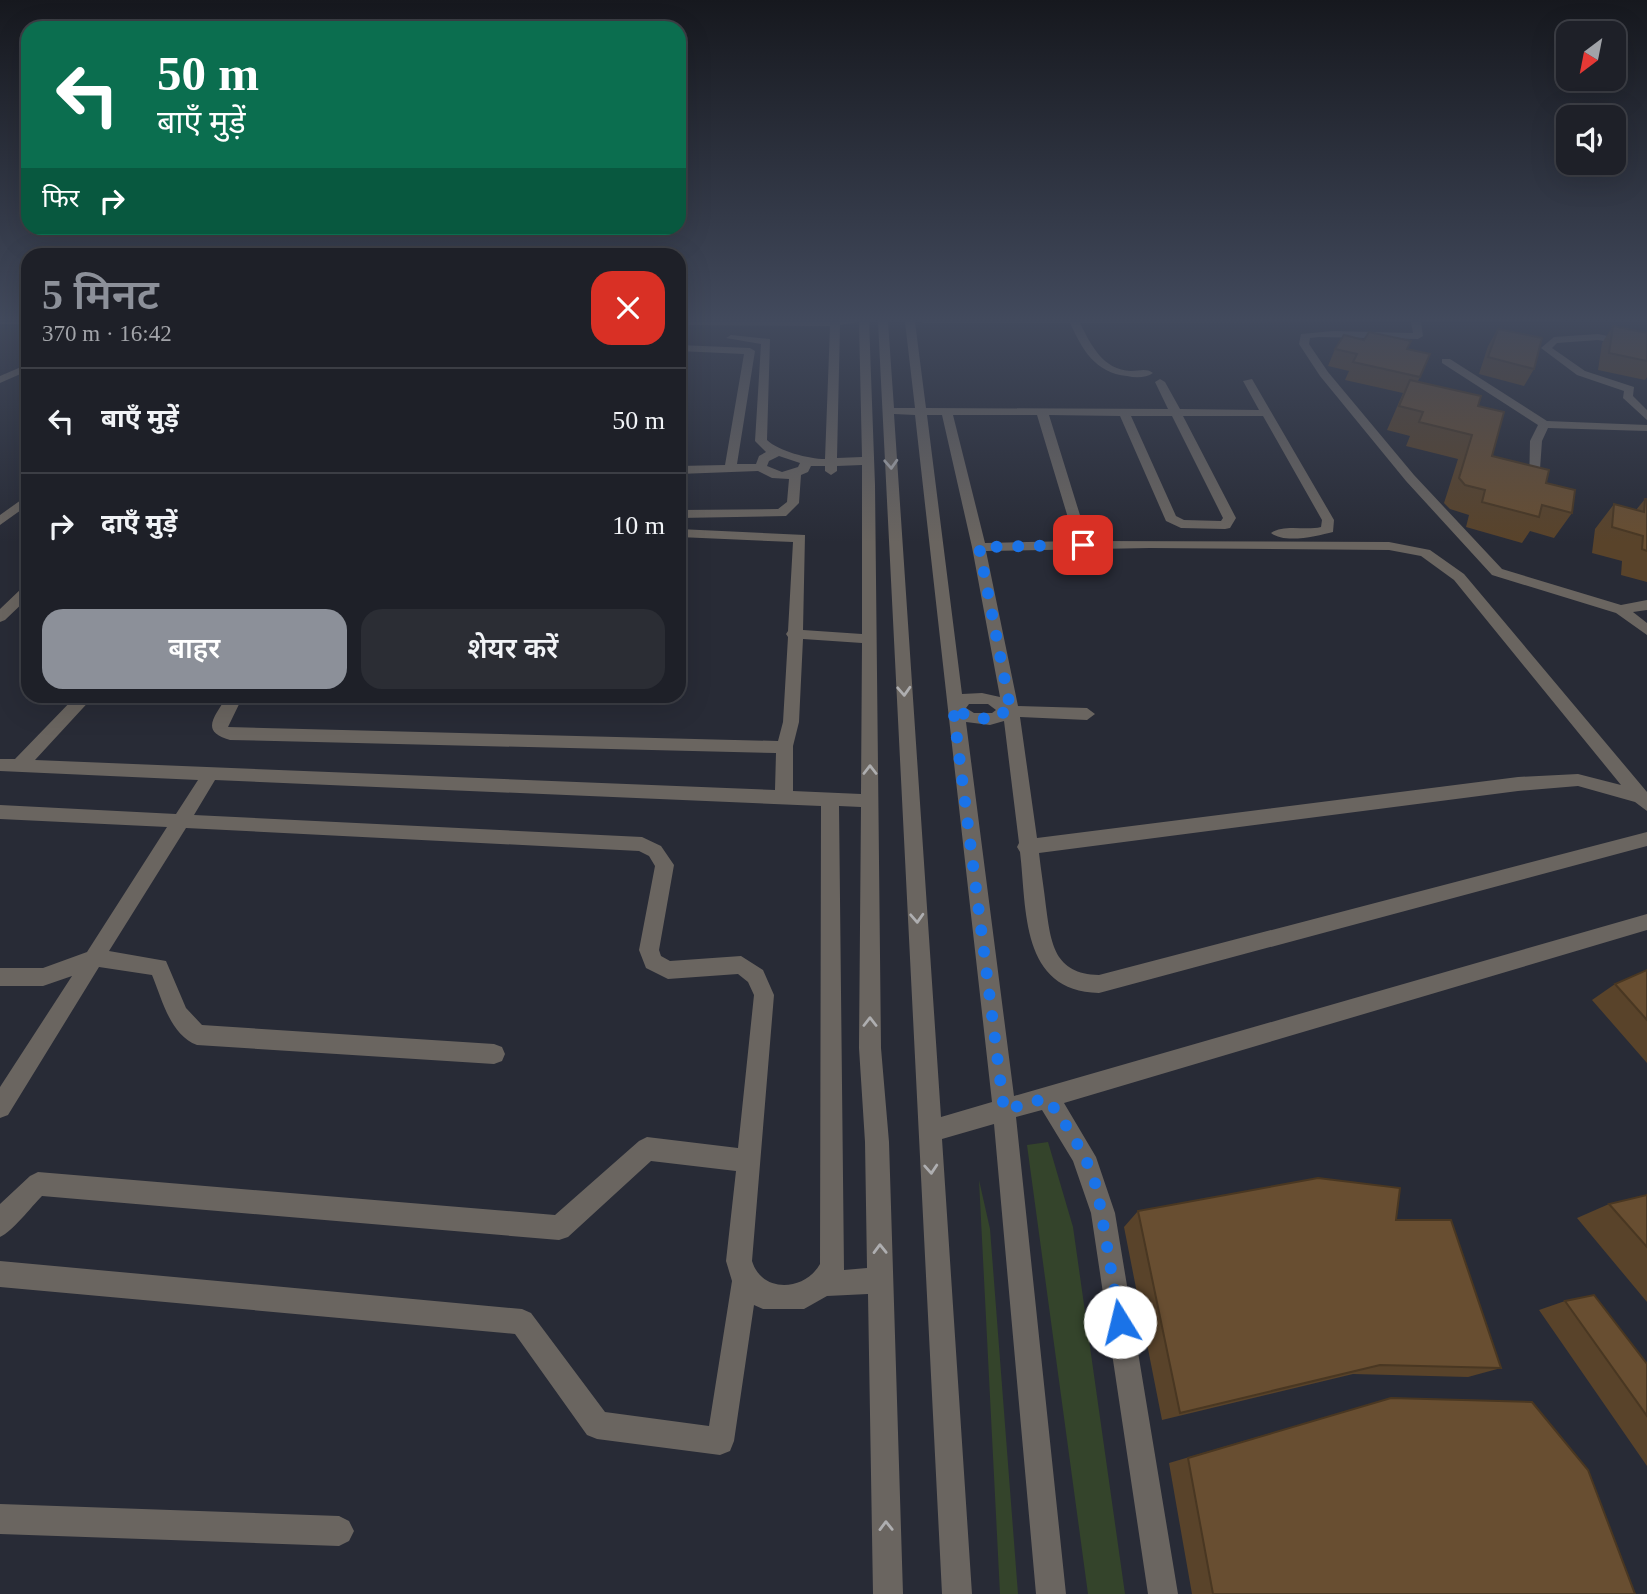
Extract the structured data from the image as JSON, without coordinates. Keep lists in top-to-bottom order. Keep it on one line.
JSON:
{"north":"bottom left","page":{"turn":["50 m","बाएँ मुड़ें"],"then":"फिर","heading":["5 मिनट","370 m · 16:42"],"list":[{"name":"बाएँ मुड़ें","value":"50 m"},{"name":"दाएँ मुड़ें","value":"10 m"}],"buttons":["बाहर","शेयर करें"]}}
